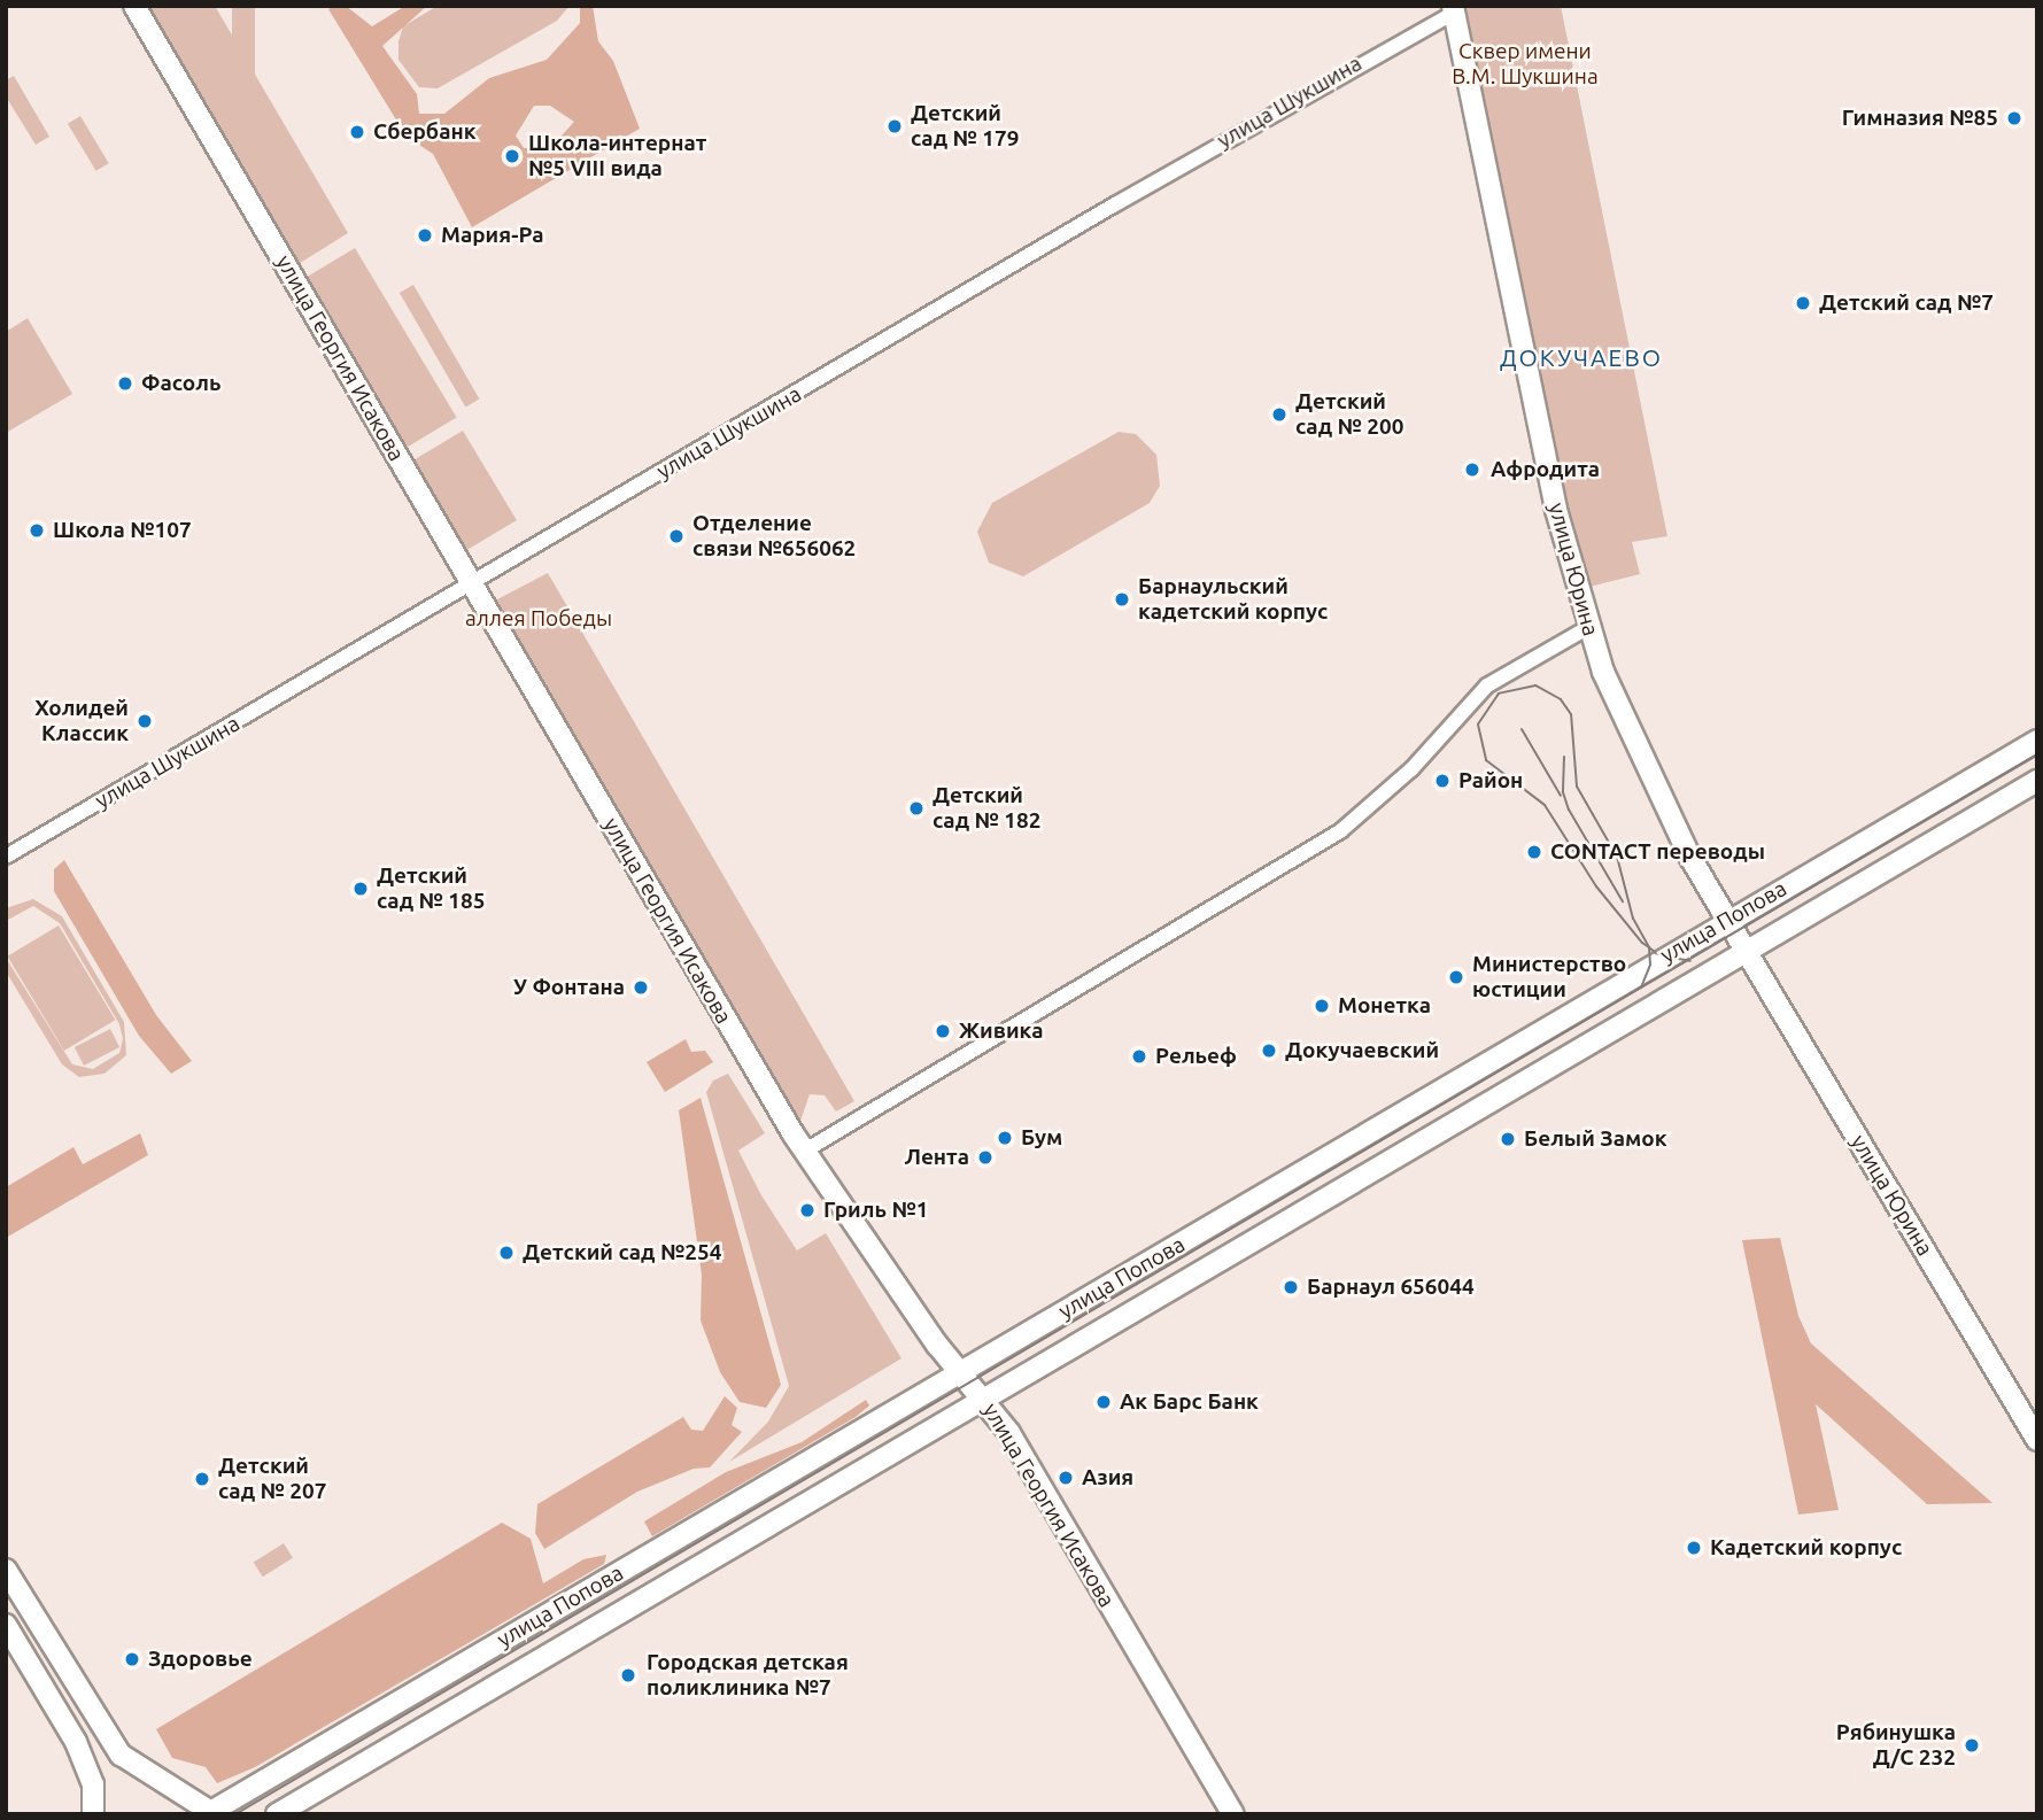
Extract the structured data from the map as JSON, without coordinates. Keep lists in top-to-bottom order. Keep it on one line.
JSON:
{"streets":{"main road":["улица Георгия Исакова","улица Юрина","улица Попова"],"street":["улица Шукшина"]},"crossings":[["улица Шукшина","улица Георгия Исакова"],["улица Шукшина","улица Юрина"],["улица Георгия Исакова","улица Попова"],["улица Юрина","улица Попова"]],"districts":["ДОКУЧАЕВО"],"parks":["Сквер имени В.М. Шукшина","аллея Победы"],"places":["Гимназия №85","Детский сад № 179","Сбербанк","Школа-интернат №5 VIII вида","Мария-Ра","Детский сад №7","Фасоль","Детский сад № 200","Афродита","Школа №107","Отделение связи №656062","Барнаульский кадетский корпус","Холидей Классик","Район","Детский сад № 182","CONTACT переводы","Детский сад № 185","Министерство юстиции","У Фонтана","Монетка","Живика","Докучаевский","Рельеф","Бум","Белый Замок","Лента","Гриль №1","Детский сад №254","Барнаул 656044","Ак Барс Банк","Азия","Детский сад № 207","Кадетский корпус","Здоровье","Городская детская поликлиника №7","Рябинушка Д/С 232"]}
